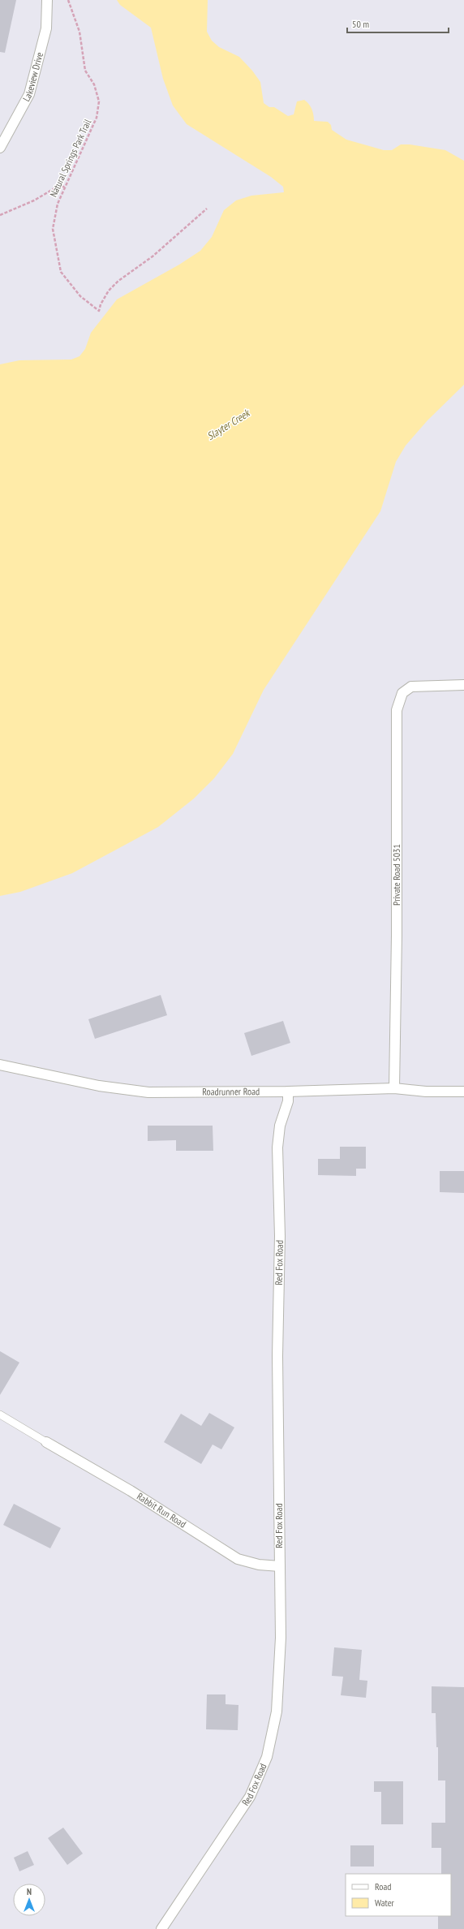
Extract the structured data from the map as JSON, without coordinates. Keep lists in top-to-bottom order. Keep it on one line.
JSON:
{"streets":{"street":["Lakeview Drive","Private Road 5031","Roadrunner Road","Red Fox Road","Rabbit Run Road"],"path":["Natural Springs Park Trail"]},"crossings":[["Private Road 5031","Roadrunner Road"],["Roadrunner Road","Red Fox Road"],["Red Fox Road","Rabbit Run Road"]],"water":["Slayter Creek"],"legend":["Road","Water"],"scale_bar":"50 m","north":"top"}
